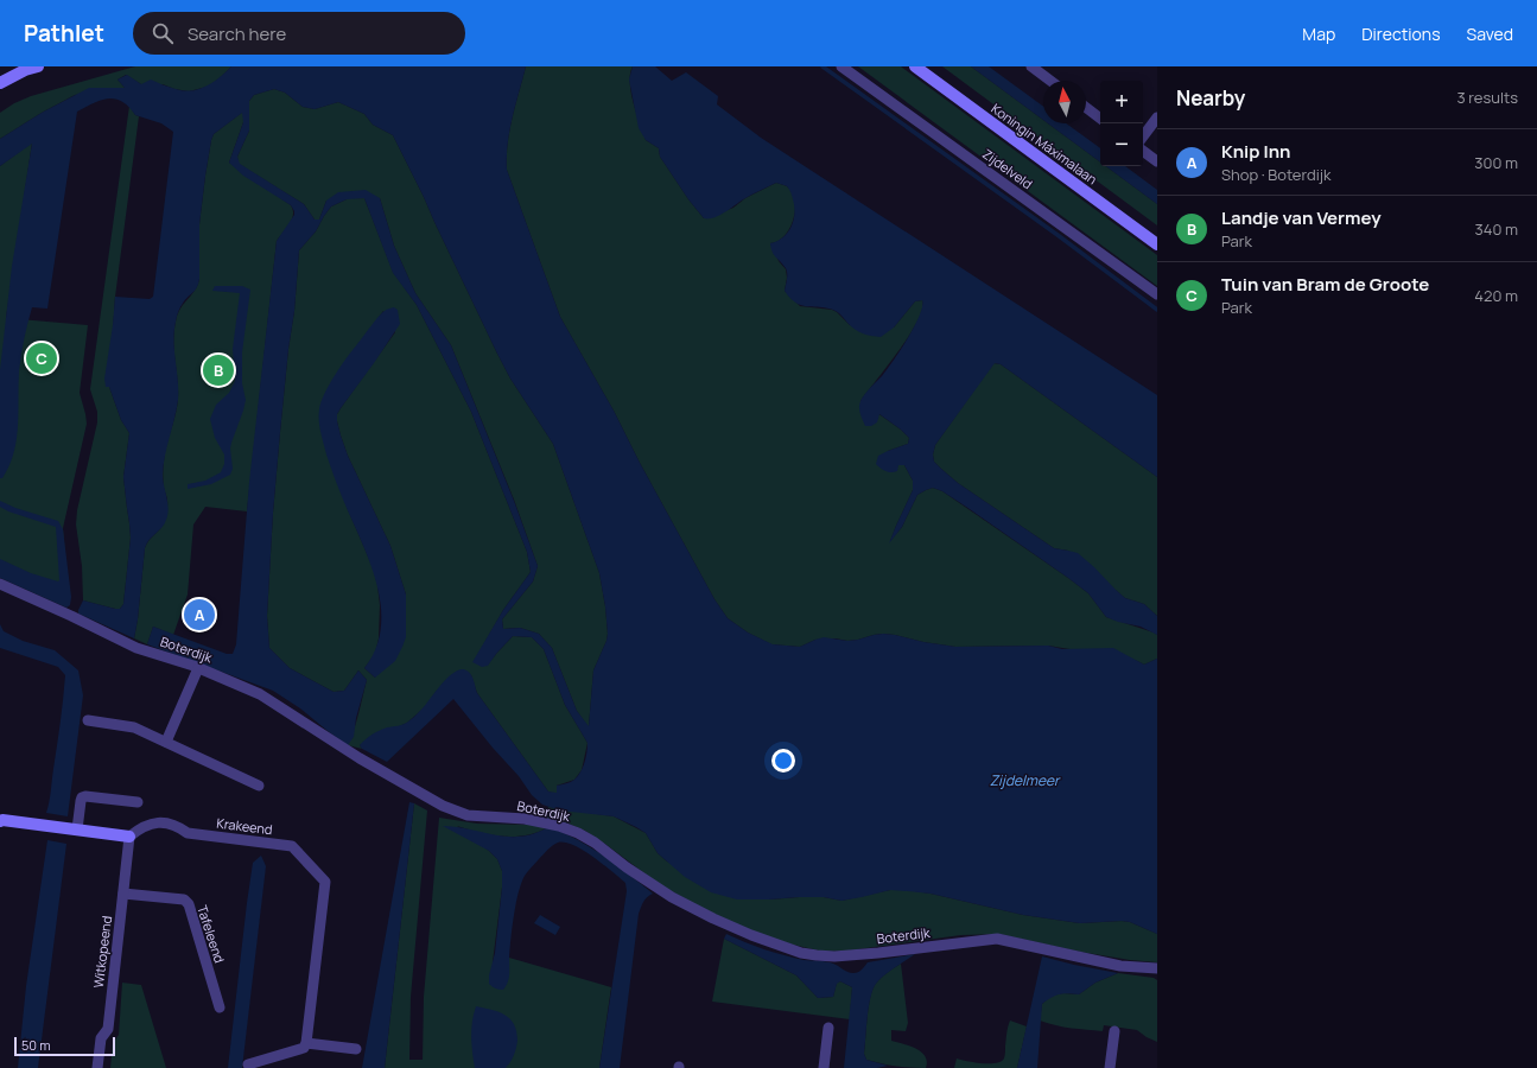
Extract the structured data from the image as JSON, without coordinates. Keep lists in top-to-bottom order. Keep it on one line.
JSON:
{"streets":{"street":["Koningin Máximalaan","Zijdelveld","Boterdijk","Krakeend","Tafeleend","Witkopeend"]},"crossings":[["Krakeend","Witkopeend"],["Tafeleend","Witkopeend"]],"water":["Zijdelmeer"],"scale_bar":"50 m","north":"top","page":{"header":"Pathlet","search":"Search here","nav":["Map","Directions","Saved"],"heading":["Nearby","3 results"],"map_buttons":["+","−"],"list":[{"mark":"A","name":"Knip Inn","note":"Shop · Boterdijk","value":"300 m"},{"mark":"B","name":"Landje van Vermey","note":"Park","value":"340 m"},{"mark":"C","name":"Tuin van Bram de Groote","note":"Park","value":"420 m"}],"pins":["C","B","A"],"scale":"50 m"}}
